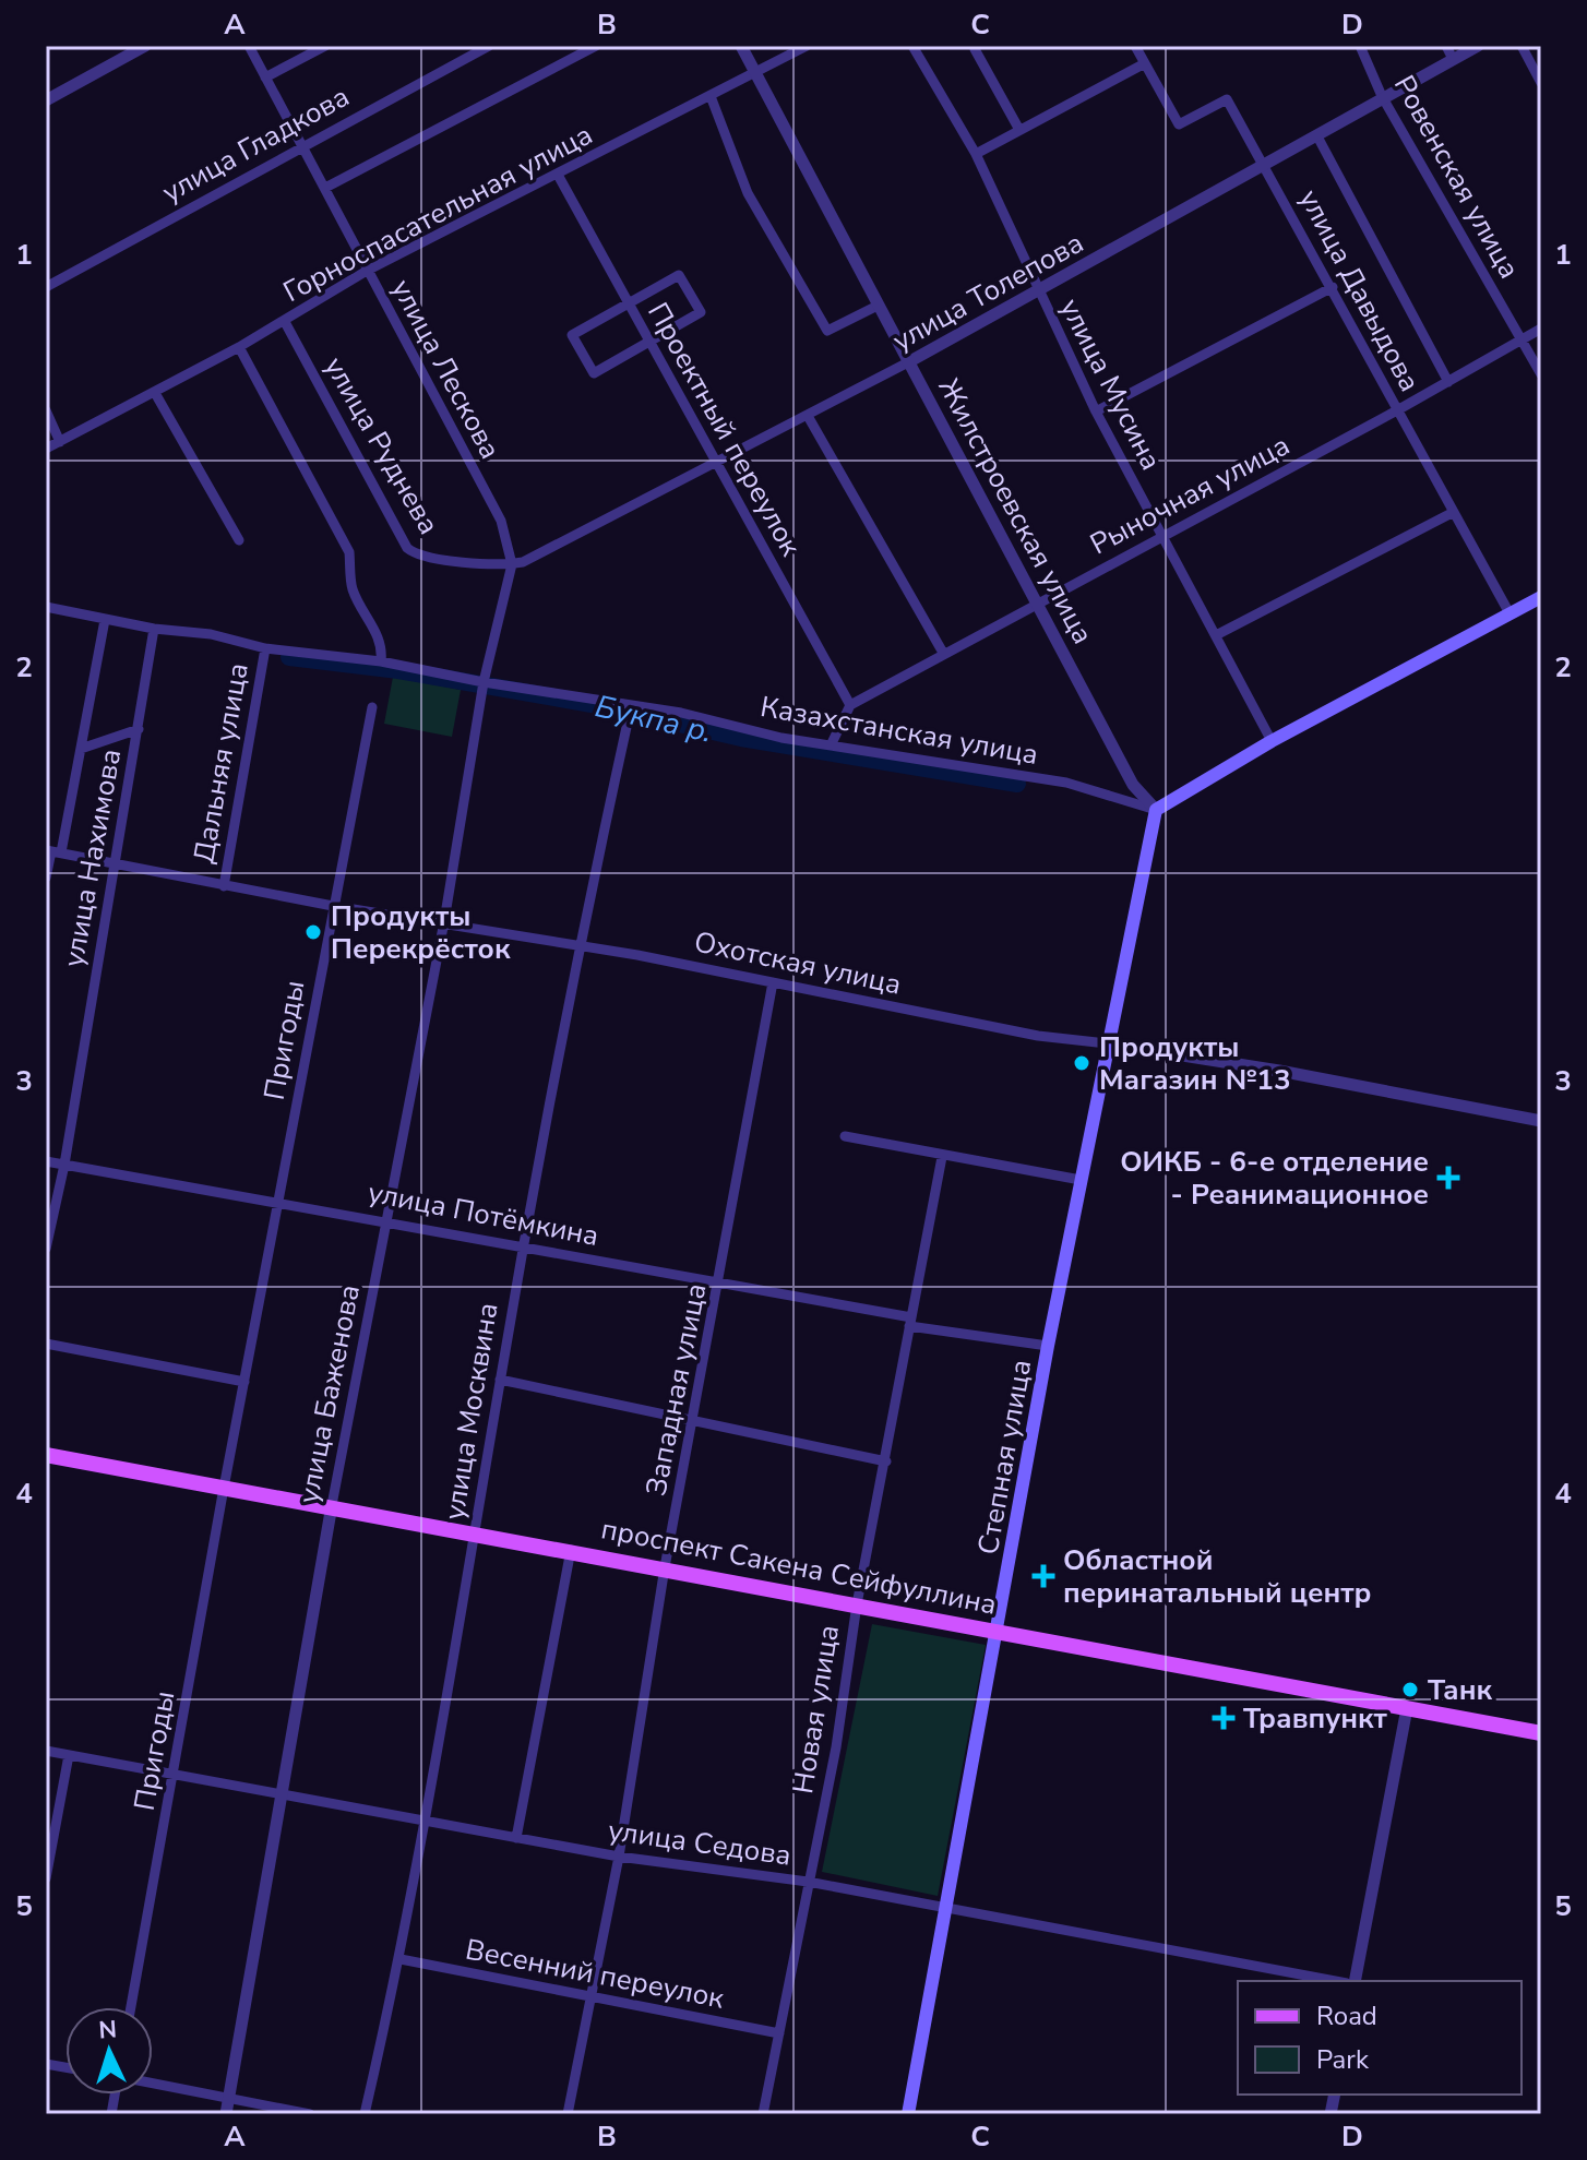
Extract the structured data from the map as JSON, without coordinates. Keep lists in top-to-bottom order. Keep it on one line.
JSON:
{"streets":{"main road":["Степная улица","проспект Сакена Сейфуллина"],"street":["улица Гладкова","Ровенская улица","Горноспасательная улица","улица Давыдова","улица Толепова","улица Лескова","улица Мусина","Проектный переулок","улица Руднева","Рыночная улица","Жилстроевская улица","Казахстанская улица","Дальняя улица","улица Нахимова","Охотская улица","Пригоды","улица Потёмкина","Западная улица","улица Баженова","улица Москвина","Новая улица","улица Седова","Весенний переулок"]},"crossings":[["улица Гладкова","улица Лескова"],["Ровенская улица","улица Толепова"],["Ровенская улица","Рыночная улица"],["Горноспасательная улица","улица Лескова"],["Горноспасательная улица","Проектный переулок"],["Горноспасательная улица","улица Руднева"],["Горноспасательная улица","Жилстроевская улица"],["улица Давыдова","улица Толепова"],["улица Давыдова","Рыночная улица"],["улица Толепова","улица Лескова"],["улица Толепова","улица Мусина"],["улица Толепова","Проектный переулок"],["улица Толепова","улица Руднева"],["улица Толепова","Жилстроевская улица"],["улица Лескова","улица Руднева"],["улица Лескова","Казахстанская улица"],["улица Лескова","улица Баженова"],["улица Мусина","Рыночная улица"],["Проектный переулок","Рыночная улица"],["Рыночная улица","Жилстроевская улица"],["Жилстроевская улица","Казахстанская улица"],["Жилстроевская улица","Степная улица"],["Казахстанская улица","Дальняя улица"],["Казахстанская улица","улица Нахимова"],["Казахстанская улица","улица Баженова"],["Казахстанская улица","Степная улица"],["Дальняя улица","Охотская улица"],["улица Нахимова","Охотская улица"],["улица Нахимова","улица Потёмкина"],["Охотская улица","Пригоды"],["Охотская улица","Западная улица"],["Охотская улица","улица Баженова"],["Охотская улица","улица Москвина"],["Охотская улица","Степная улица"],["Пригоды","улица Потёмкина"],["Пригоды","проспект Сакена Сейфуллина"],["Пригоды","улица Седова"],["улица Потёмкина","Западная улица"],["улица Потёмкина","улица Баженова"],["улица Потёмкина","улица Москвина"],["улица Потёмкина","Степная улица"],["улица Потёмкина","Новая улица"],["Западная улица","проспект Сакена Сейфуллина"],["Западная улица","улица Седова"],["Западная улица","Весенний переулок"],["улица Баженова","проспект Сакена Сейфуллина"],["улица Баженова","улица Седова"],["улица Москвина","проспект Сакена Сейфуллина"],["улица Москвина","улица Седова"],["улица Москвина","Весенний переулок"],["Степная улица","проспект Сакена Сейфуллина"],["Степная улица","улица Седова"],["проспект Сакена Сейфуллина","Новая улица"],["Новая улица","улица Седова"],["Новая улица","Весенний переулок"]],"water":["Букпа р."],"places":{"other":["Продукты Перекрёсток","Продукты Магазин №13","Танк"],"health":["ОИКБ - 6-е отделение - Реанимационное","Областной перинатальный центр","Травпункт"]},"legend":["Road","Park"],"north":"top","grid":{"columns":["A","B","C","D"],"rows":["1","2","3","4","5"]}}
